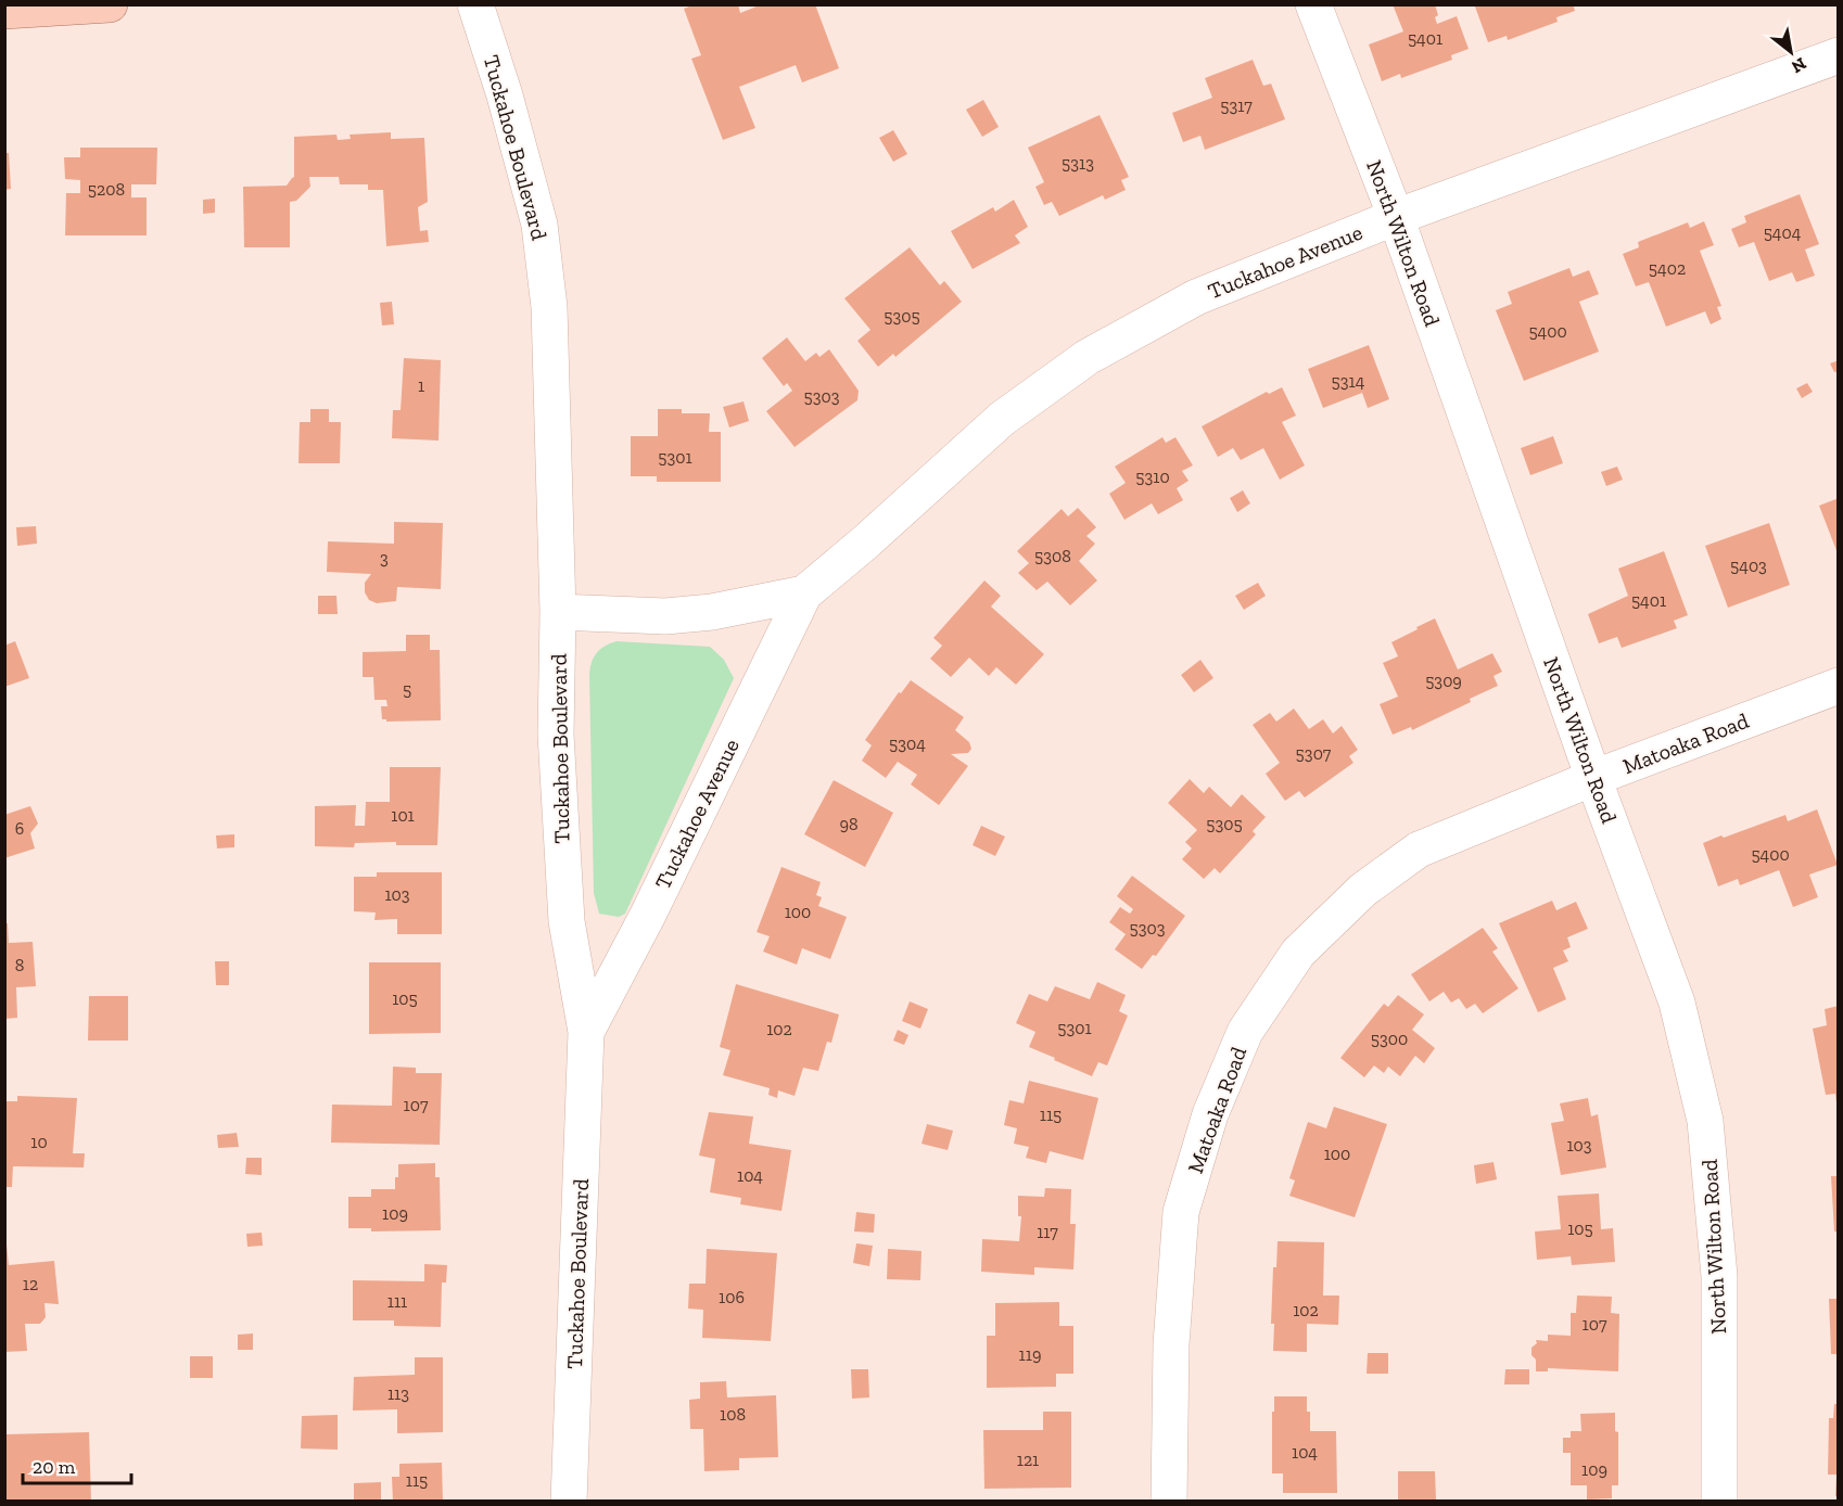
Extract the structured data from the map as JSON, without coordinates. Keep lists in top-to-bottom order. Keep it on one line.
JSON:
{"streets":{"street":["Tuckahoe Boulevard","North Wilton Road","Tuckahoe Avenue","Matoaka Road"]},"crossings":[["Tuckahoe Boulevard","Tuckahoe Avenue"],["North Wilton Road","Tuckahoe Avenue"],["North Wilton Road","Matoaka Road"]],"house_numbers":["5401","5317","5313","5208","5404","5402","5305","5400","5314","1","5303","5301","5310","5308","3","5403","5401","5309","5","5304","5307","101","98","5305","6","5400","103","100","5303","8","105","5301","102","5300","107","115","10","103","100","104","109","105","117","12","106","111","102","107","119","113","108","104","121","109","115"],"scale_bar":"20 m","north":"bottom right"}
